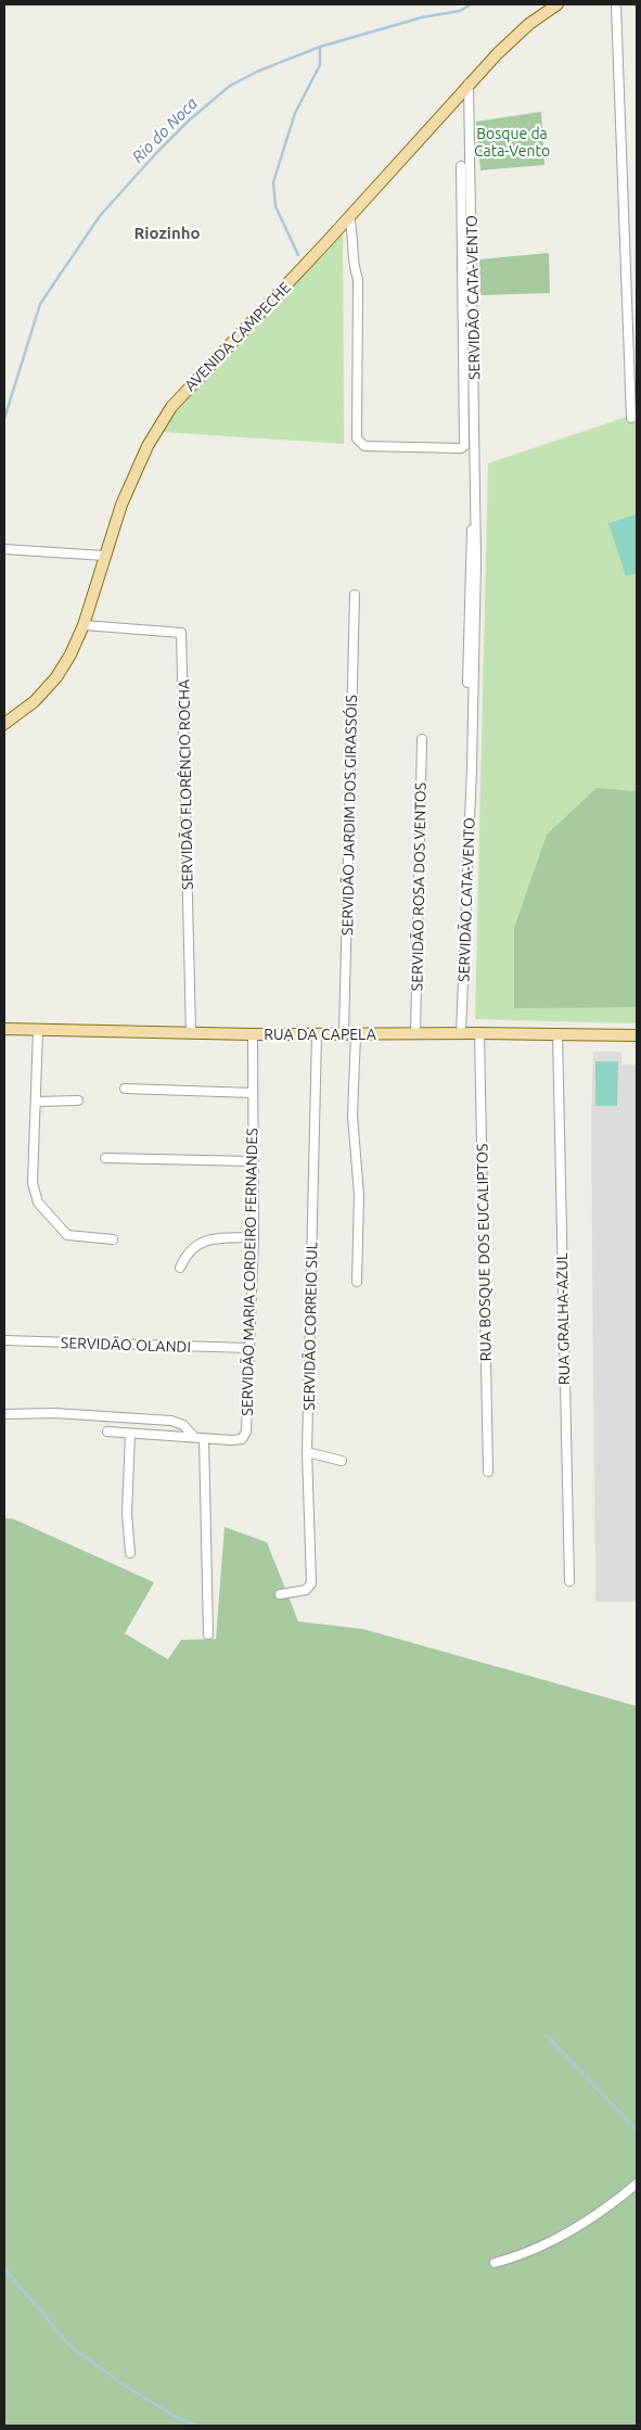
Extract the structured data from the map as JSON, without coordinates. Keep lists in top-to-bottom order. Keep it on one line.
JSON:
{"streets":{"main road":["AVENIDA CAMPECHE","RUA DA CAPELA"],"street":["SERVIDÃO CATA-VENTO","SERVIDÃO FLORÊNCIO ROCHA","SERVIDÃO JARDIM DOS GIRASSÓIS","SERVIDÃO ROSA DOS VENTOS","RUA BOSQUE DOS EUCALIPTOS","SERVIDÃO MARIA CORDEIRO FERNANDES","RUA GRALHA-AZUL","SERVIDÃO CORREIO SUL","SERVIDÃO OLANDI"]},"crossings":[["SERVIDÃO CATA-VENTO","AVENIDA CAMPECHE"],["SERVIDÃO CATA-VENTO","RUA DA CAPELA"],["AVENIDA CAMPECHE","SERVIDÃO FLORÊNCIO ROCHA"],["SERVIDÃO FLORÊNCIO ROCHA","RUA DA CAPELA"],["SERVIDÃO JARDIM DOS GIRASSÓIS","RUA DA CAPELA"],["SERVIDÃO ROSA DOS VENTOS","RUA DA CAPELA"],["RUA DA CAPELA","RUA BOSQUE DOS EUCALIPTOS"],["RUA DA CAPELA","SERVIDÃO MARIA CORDEIRO FERNANDES"],["RUA DA CAPELA","RUA GRALHA-AZUL"],["RUA DA CAPELA","SERVIDÃO CORREIO SUL"],["SERVIDÃO MARIA CORDEIRO FERNANDES","SERVIDÃO OLANDI"]],"districts":["Riozinho"],"water":["Rio do Noca"],"parks":["Bosque da Cata-Vento"]}
